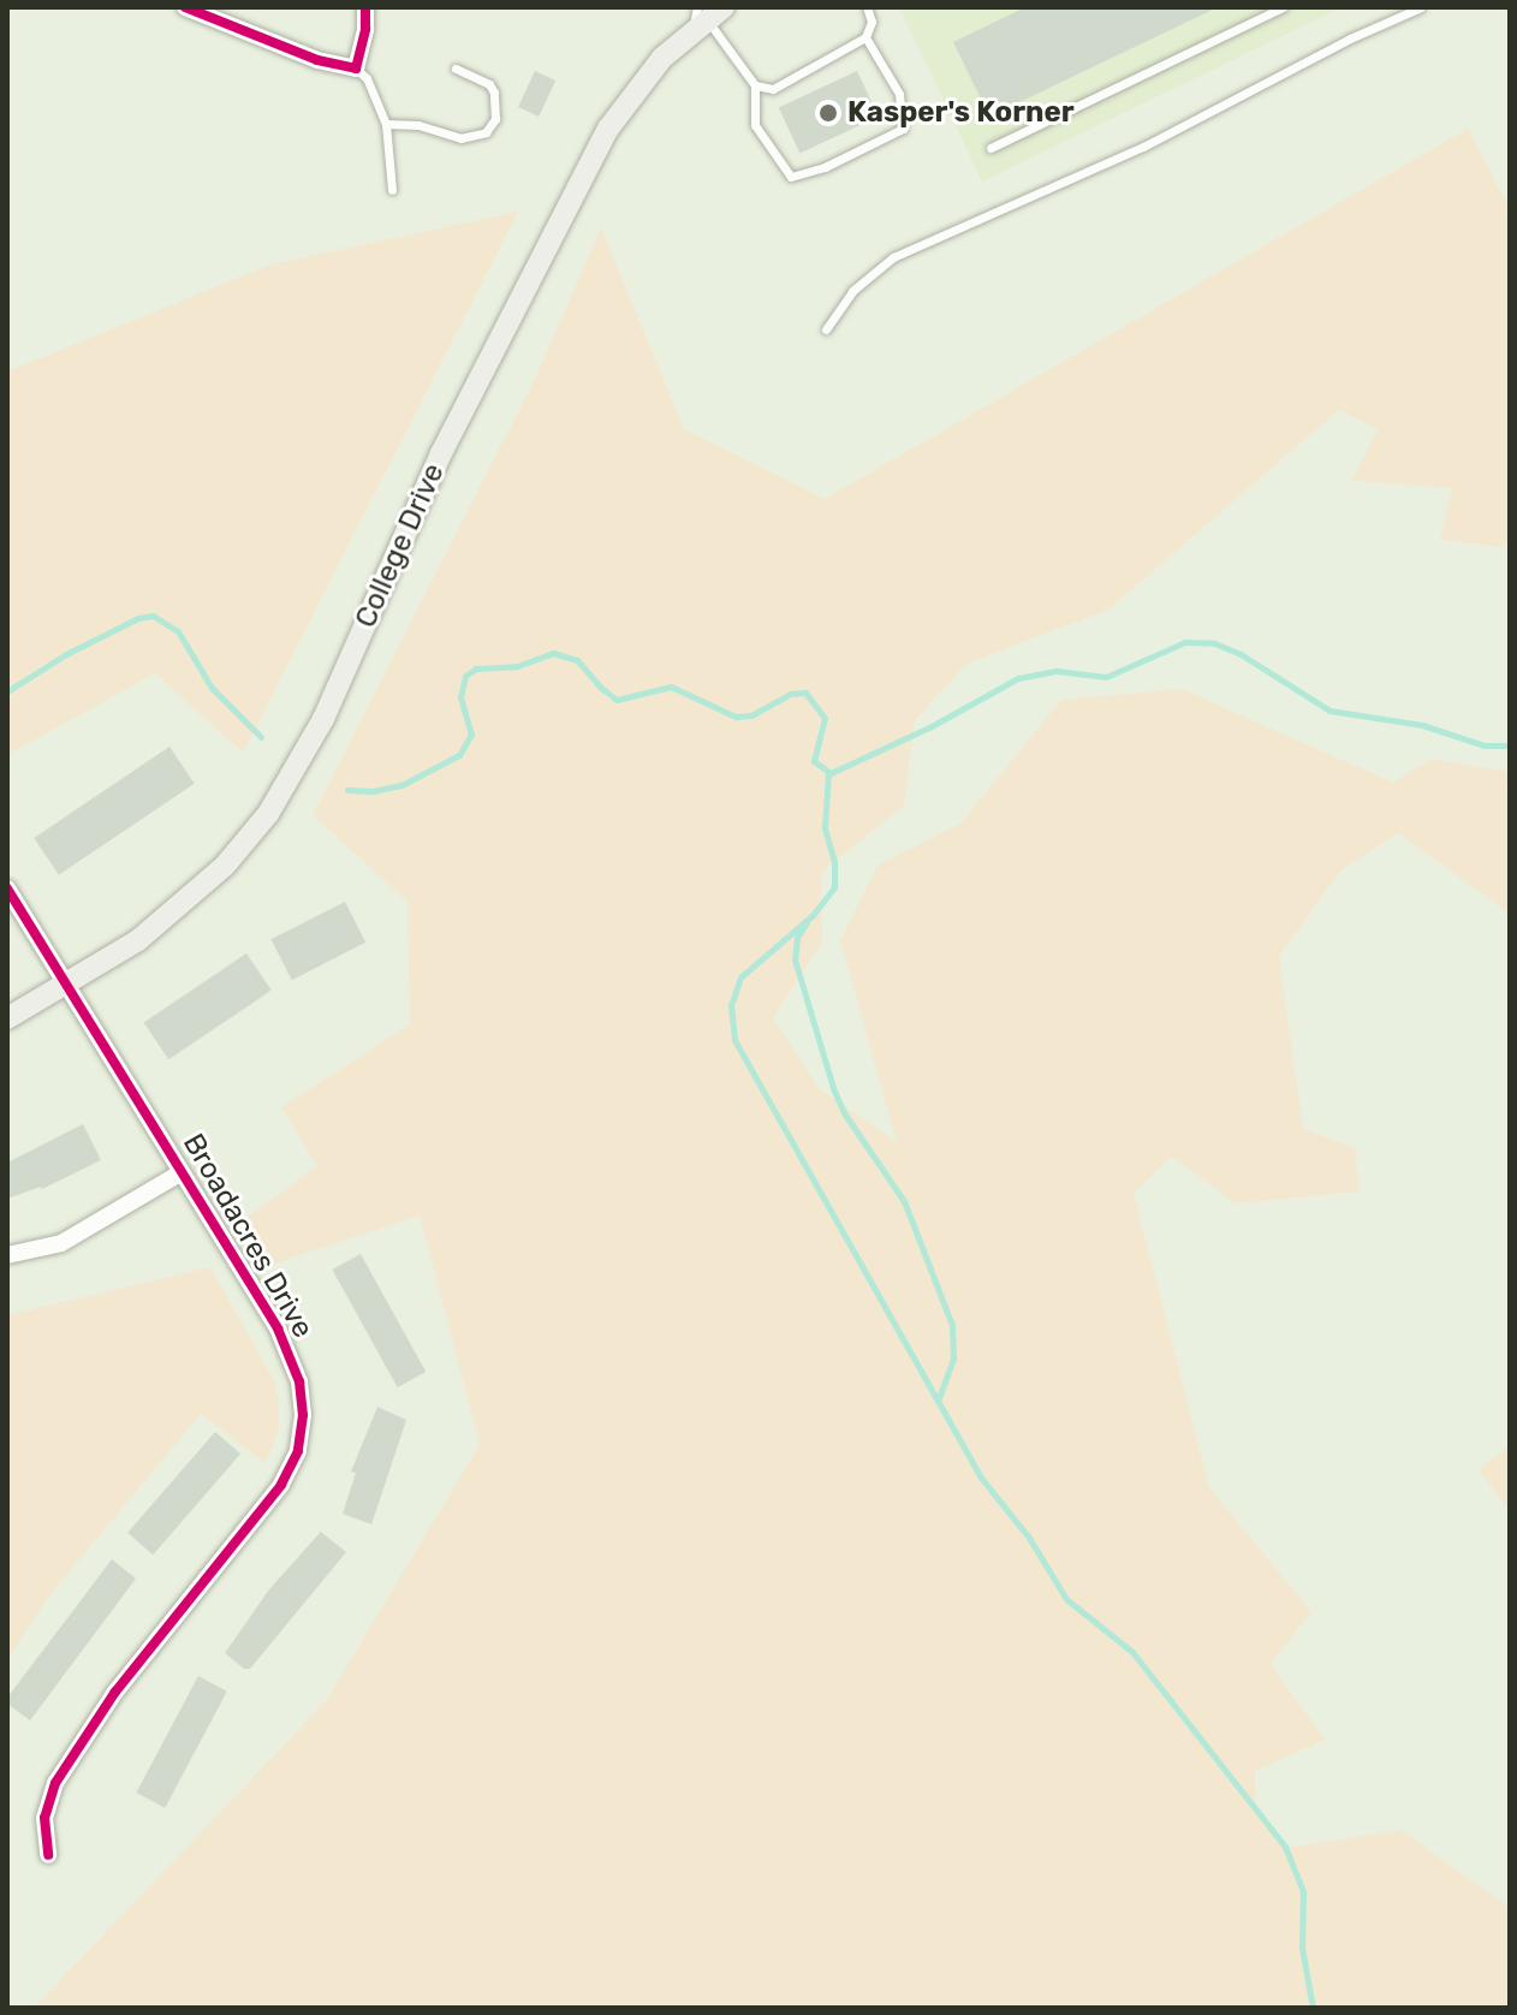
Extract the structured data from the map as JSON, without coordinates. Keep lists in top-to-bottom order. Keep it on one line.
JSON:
{"streets":{"main road":["College Drive"],"street":["Broadacres Drive"]},"crossings":[["College Drive","Broadacres Drive"]],"places":["Kasper's Korner"]}
